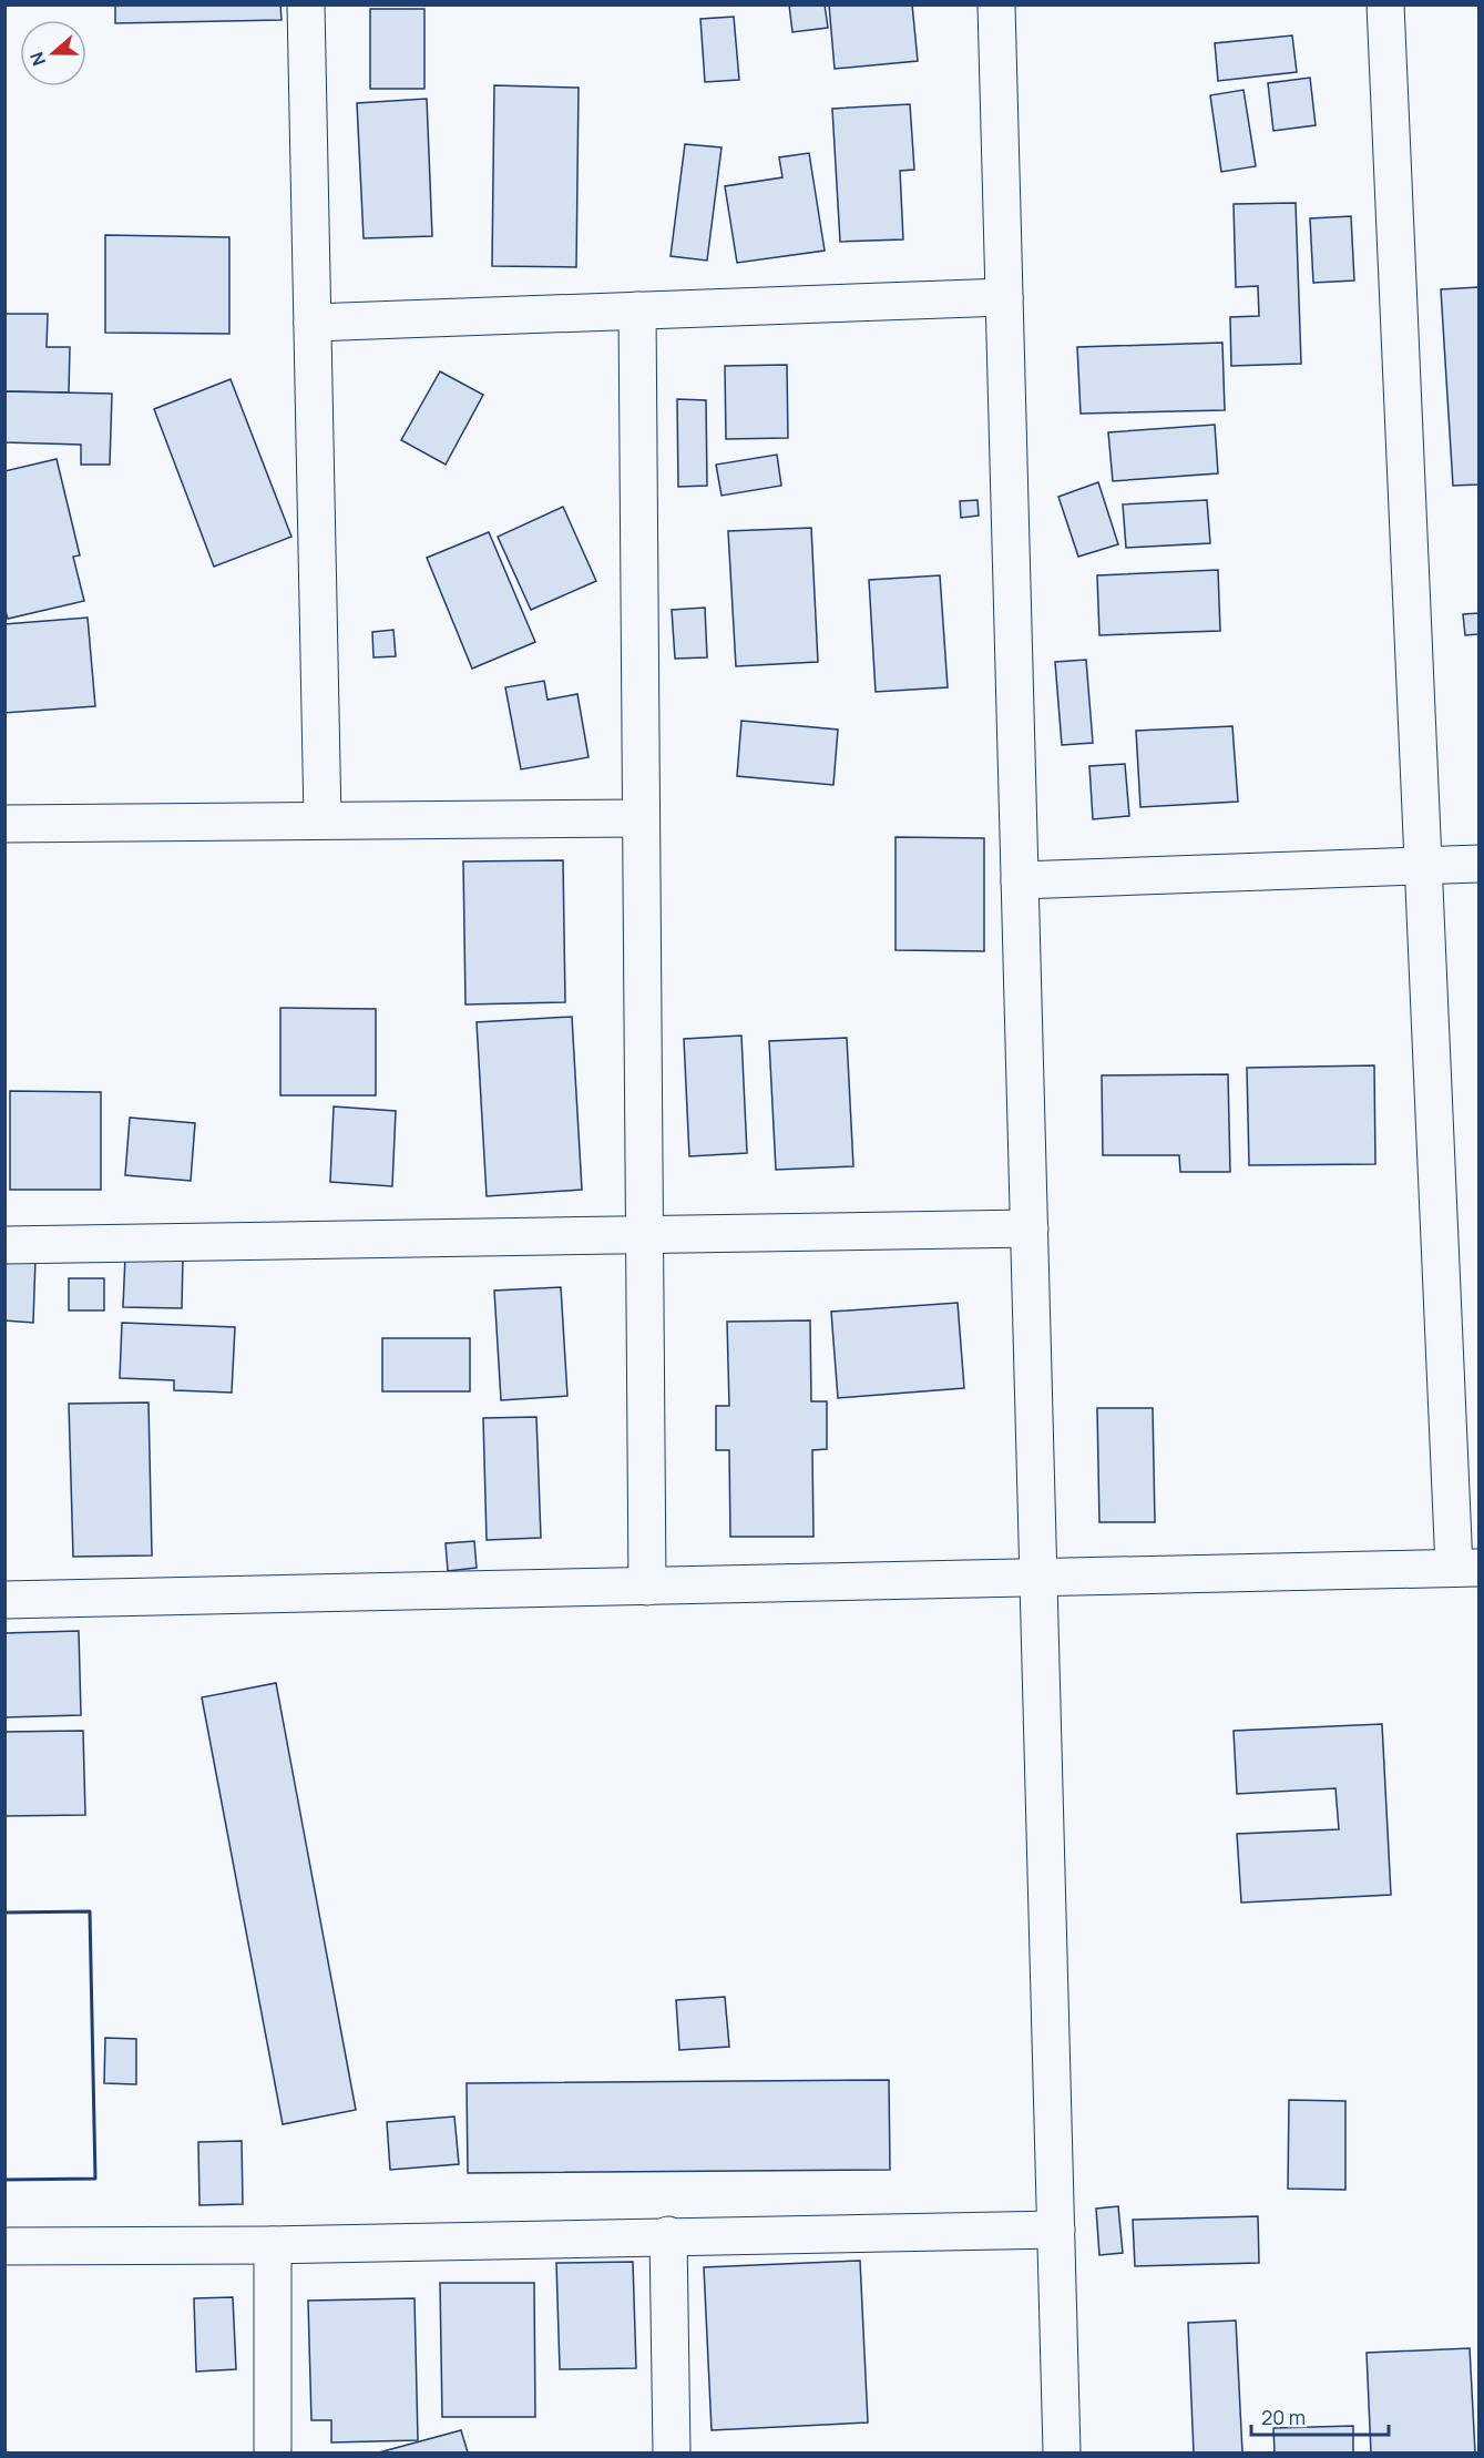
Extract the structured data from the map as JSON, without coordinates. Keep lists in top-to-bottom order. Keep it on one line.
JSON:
{"scale_bar":"20 m","north":"left"}
